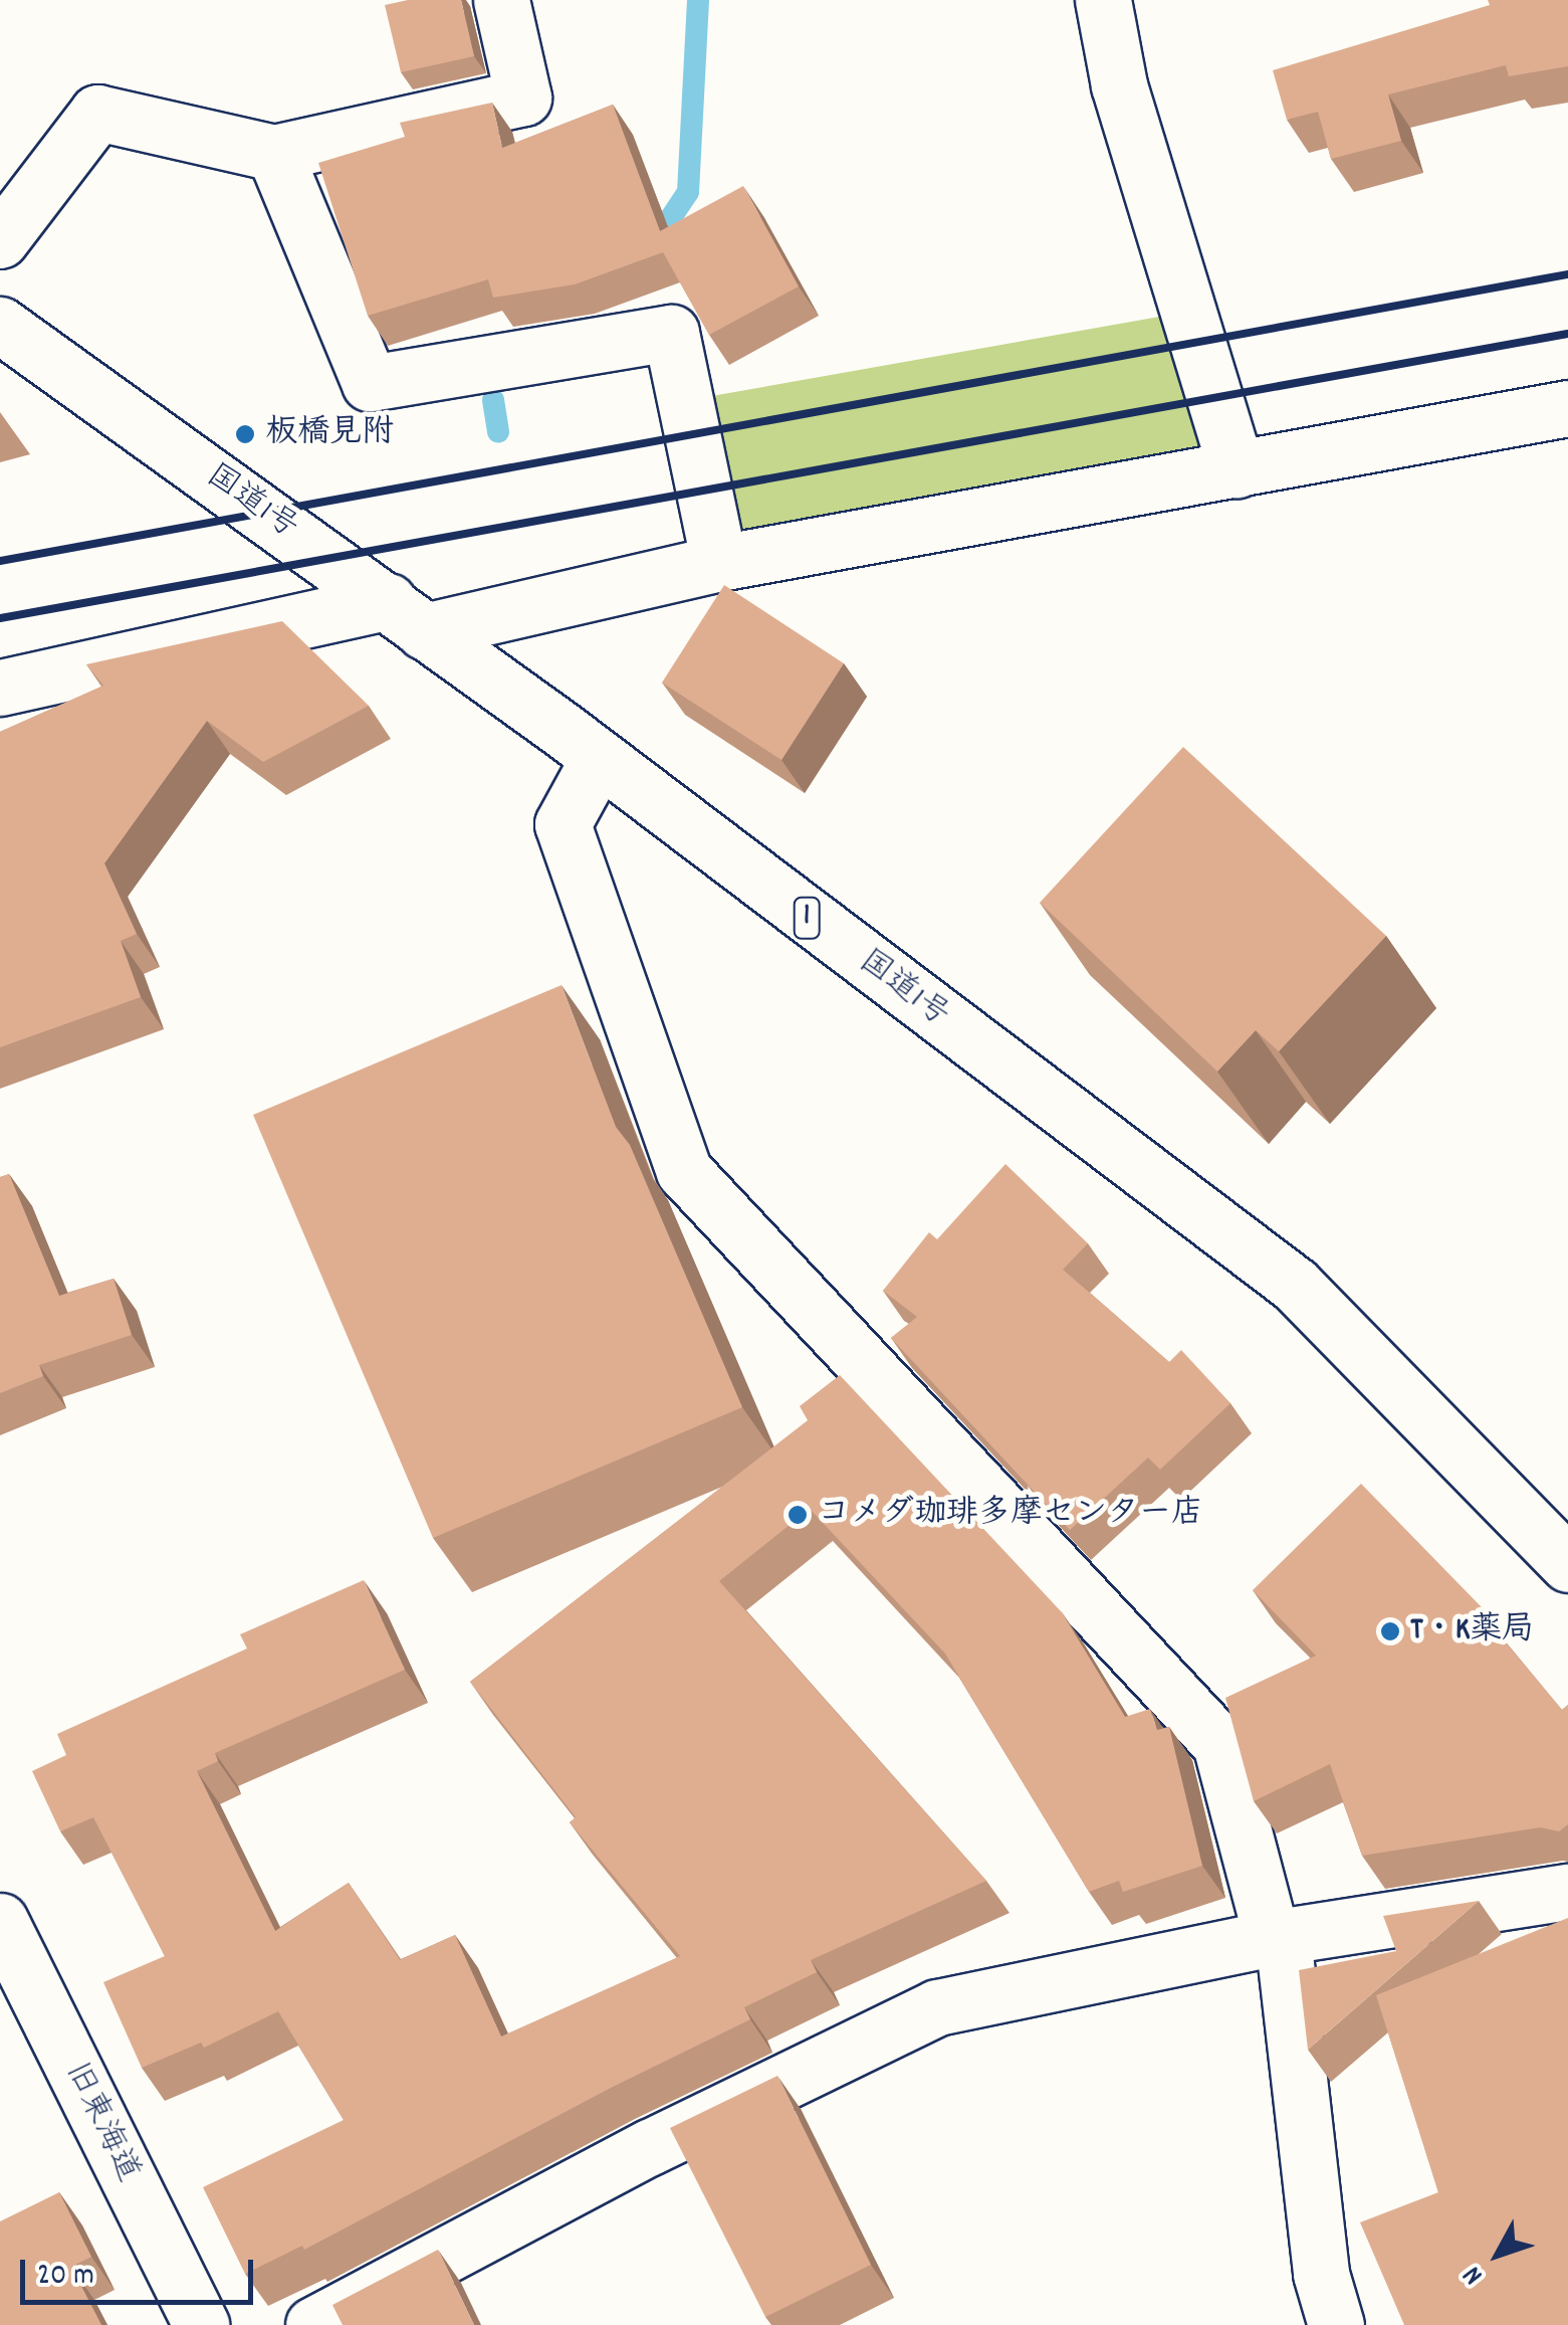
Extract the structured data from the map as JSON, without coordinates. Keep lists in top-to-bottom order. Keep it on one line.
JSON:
{"streets":{"main road":["国道1号","1","旧東海道"]},"places":["板橋見附","コメダ珈琲多摩センター店","T・K薬局"],"scale_bar":"20 m","north":"bottom left"}
